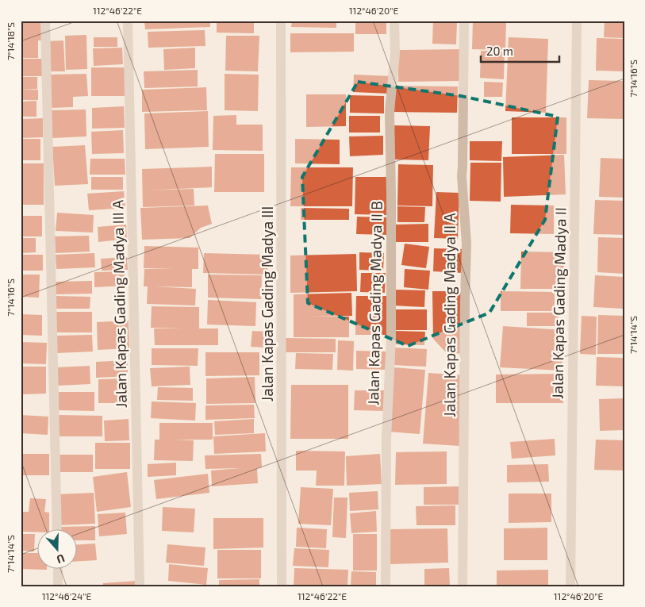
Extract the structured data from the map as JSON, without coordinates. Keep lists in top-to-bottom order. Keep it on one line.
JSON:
{"streets":{"street":["Jalan Kapas Gading Madya II B","Jalan Kapas Gading Madya II","Jalan Kapas Gading Madya III A","Jalan Kapas Gading Madya III","Jalan Kapas Gading Madya II A"]},"scale_bar":"20 m","north":"bottom","coordinates":["112°46'22\"E","112°46'20\"E","7°14'18\"S","7°14'16\"S","7°14'14\"S","112°46'24\"E"]}
